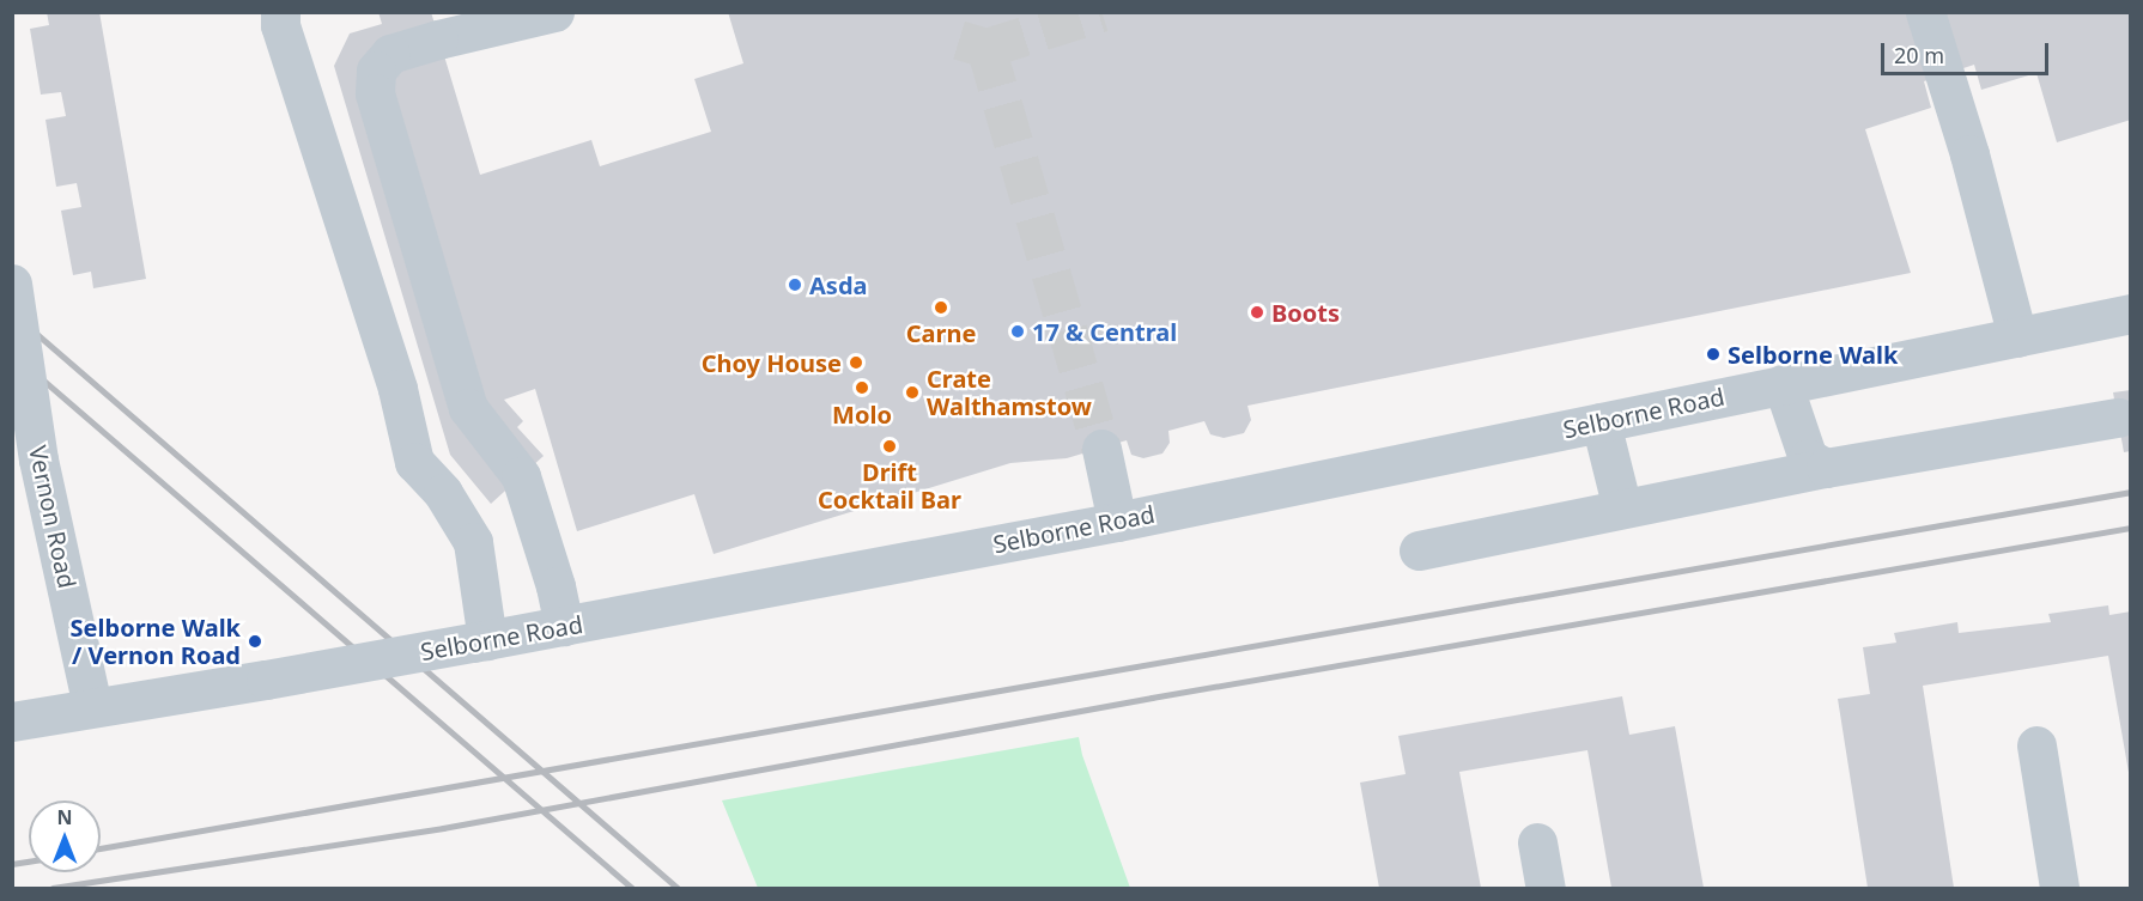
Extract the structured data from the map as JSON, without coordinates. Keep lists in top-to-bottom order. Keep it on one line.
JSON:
{"streets":{"street":["Selborne Road","Vernon Road"]},"crossings":[["Selborne Road","Vernon Road"]],"places":["Asda","Carne","Boots","17 & Central","Selborne Walk","Choy House","Molo","Crate Walthamstow","Drift Cocktail Bar","Selborne Walk / Vernon Road"],"scale_bar":"20 m","north":"top"}
